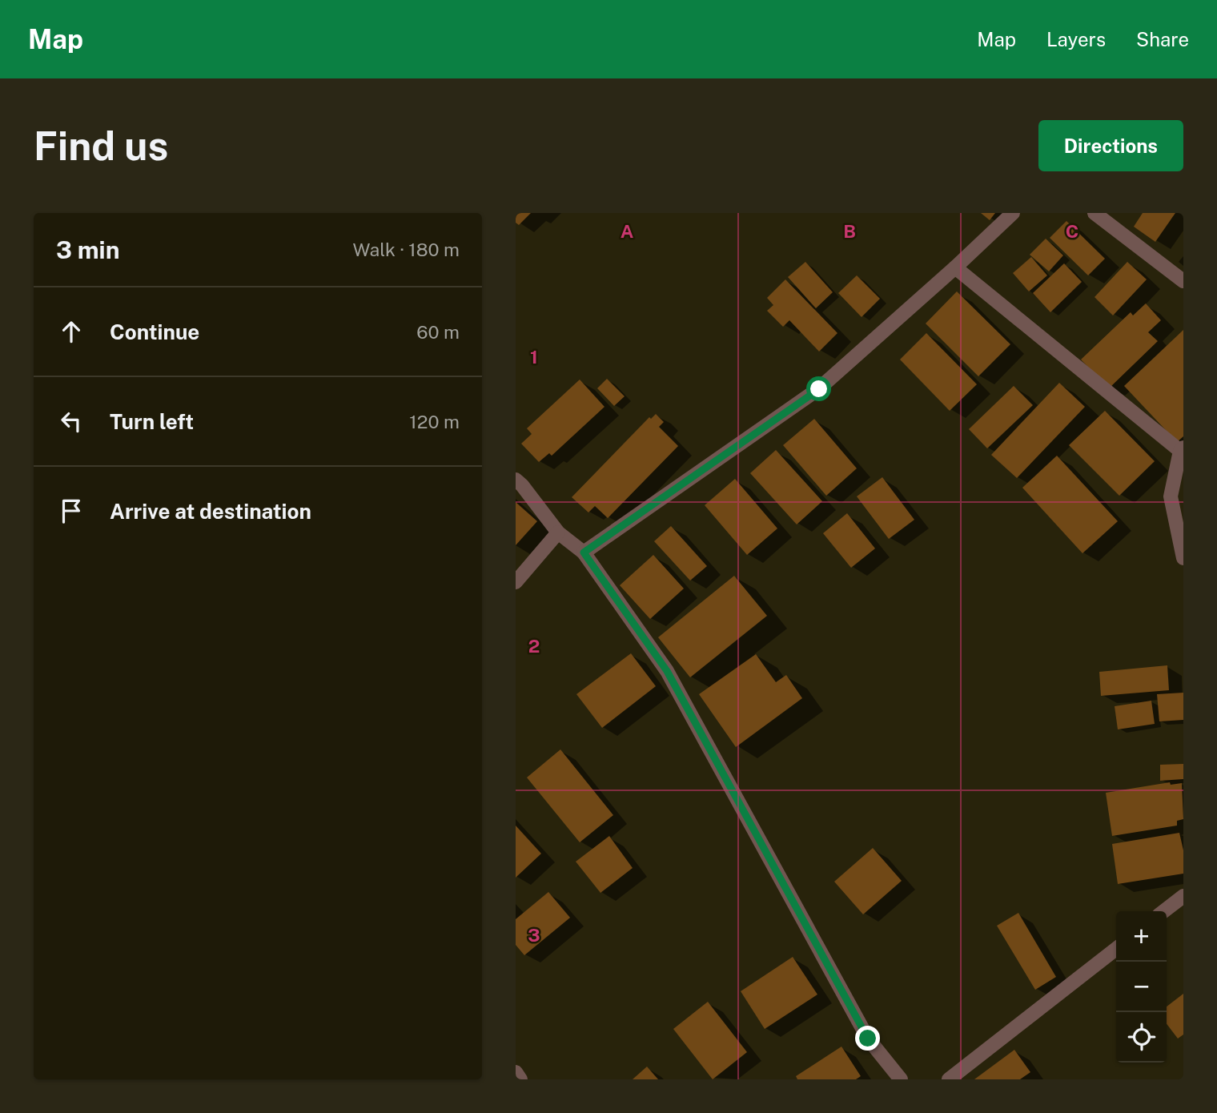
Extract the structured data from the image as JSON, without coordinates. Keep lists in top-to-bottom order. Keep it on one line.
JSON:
{"page":{"header":"Map","nav":["Map","Layers","Share"],"buttons":"Directions","title":"Find us","heading":["3 min","Walk · 180 m"],"list":[["Continue","60 m"],["Turn left","120 m"],"Arrive at destination"],"map_buttons":["+","−"]},"grid":{"columns":["A","B","C"],"rows":["1","2","3"]}}
